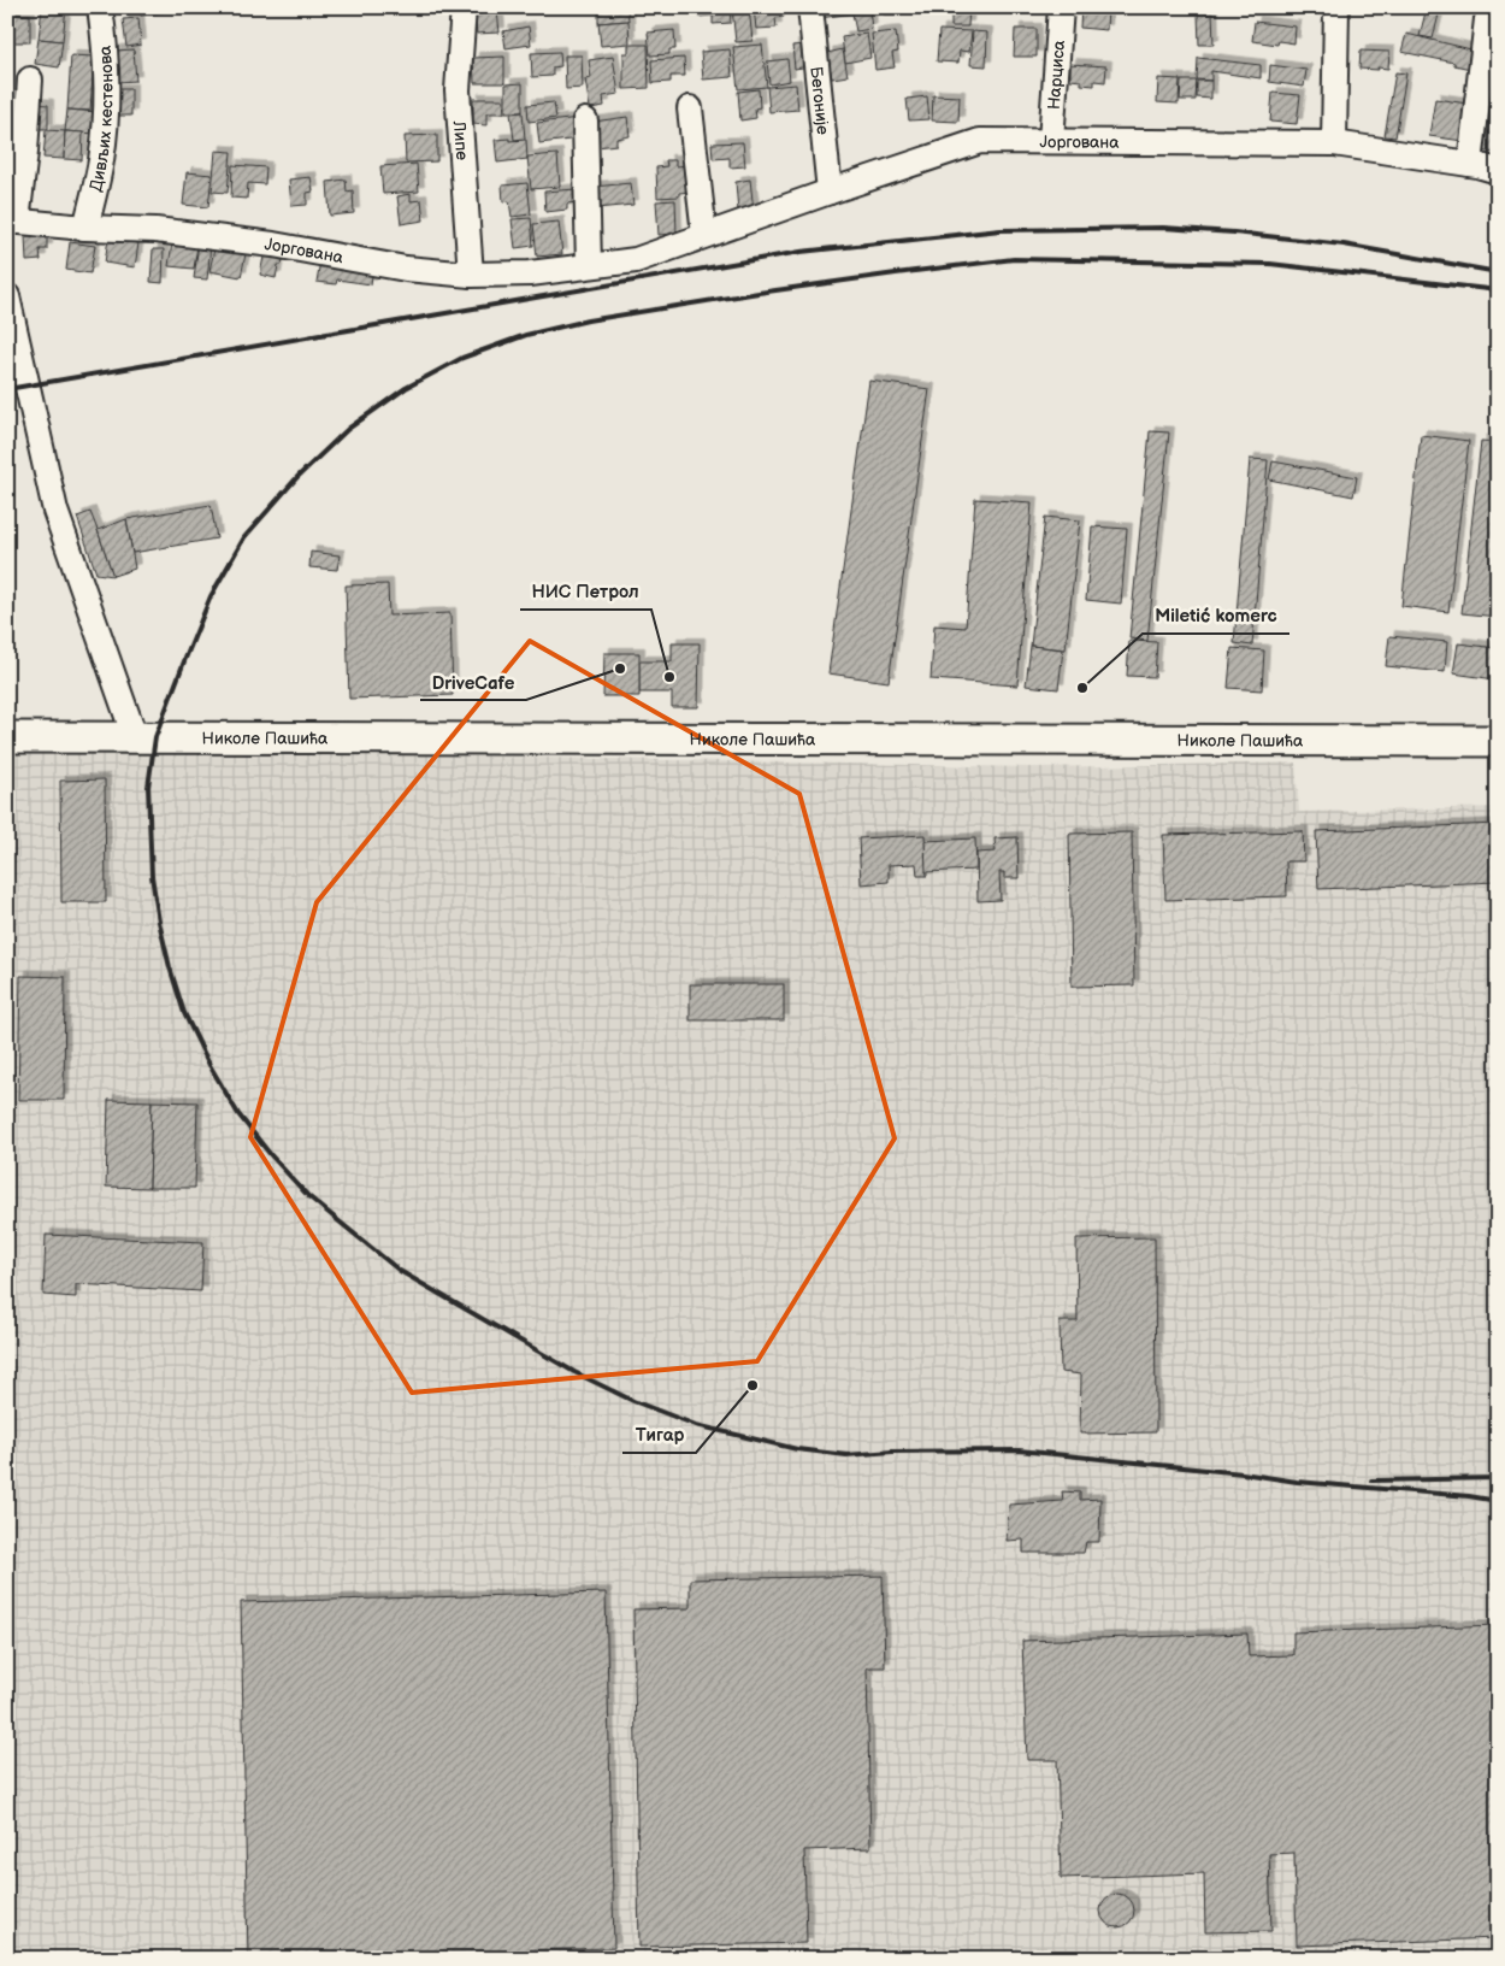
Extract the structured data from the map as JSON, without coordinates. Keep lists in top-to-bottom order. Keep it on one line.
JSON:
{"streets":{"main road":["Николе Пашића"],"street":["Нарциса","Бегоније","Дивљих кестенова","Липе","Јоргована"]},"crossings":[["Нарциса","Јоргована"],["Бегоније","Јоргована"],["Дивљих кестенова","Јоргована"],["Липе","Јоргована"]],"places":["DriveCafe","НИС Петрол","Miletić komerc","Тигар"]}
